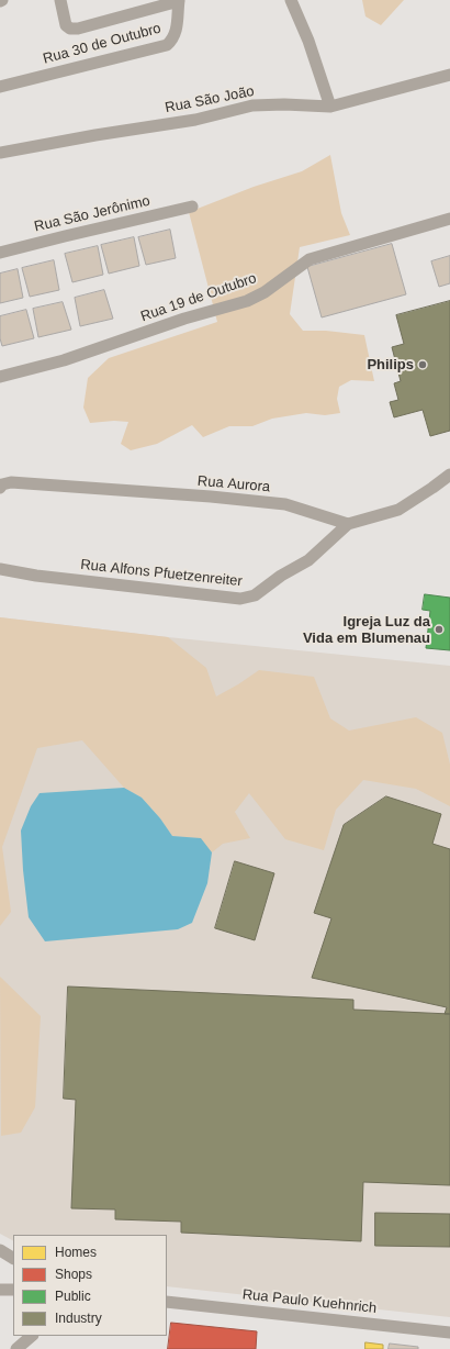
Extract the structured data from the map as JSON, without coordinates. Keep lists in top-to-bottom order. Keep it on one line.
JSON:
{"streets":{"street":["Rua 30 de Outubro","Rua São João","Rua São Jerônimo","Rua 19 de Outubro","Rua Aurora","Rua Alfons Pfuetzenreiter","Rua Paulo Kuehnrich"]},"crossings":[["Rua Aurora","Rua Alfons Pfuetzenreiter"]],"places":["Philips","Igreja Luz da Vida em Blumenau"],"legend":["Homes","Shops","Public","Industry"]}
